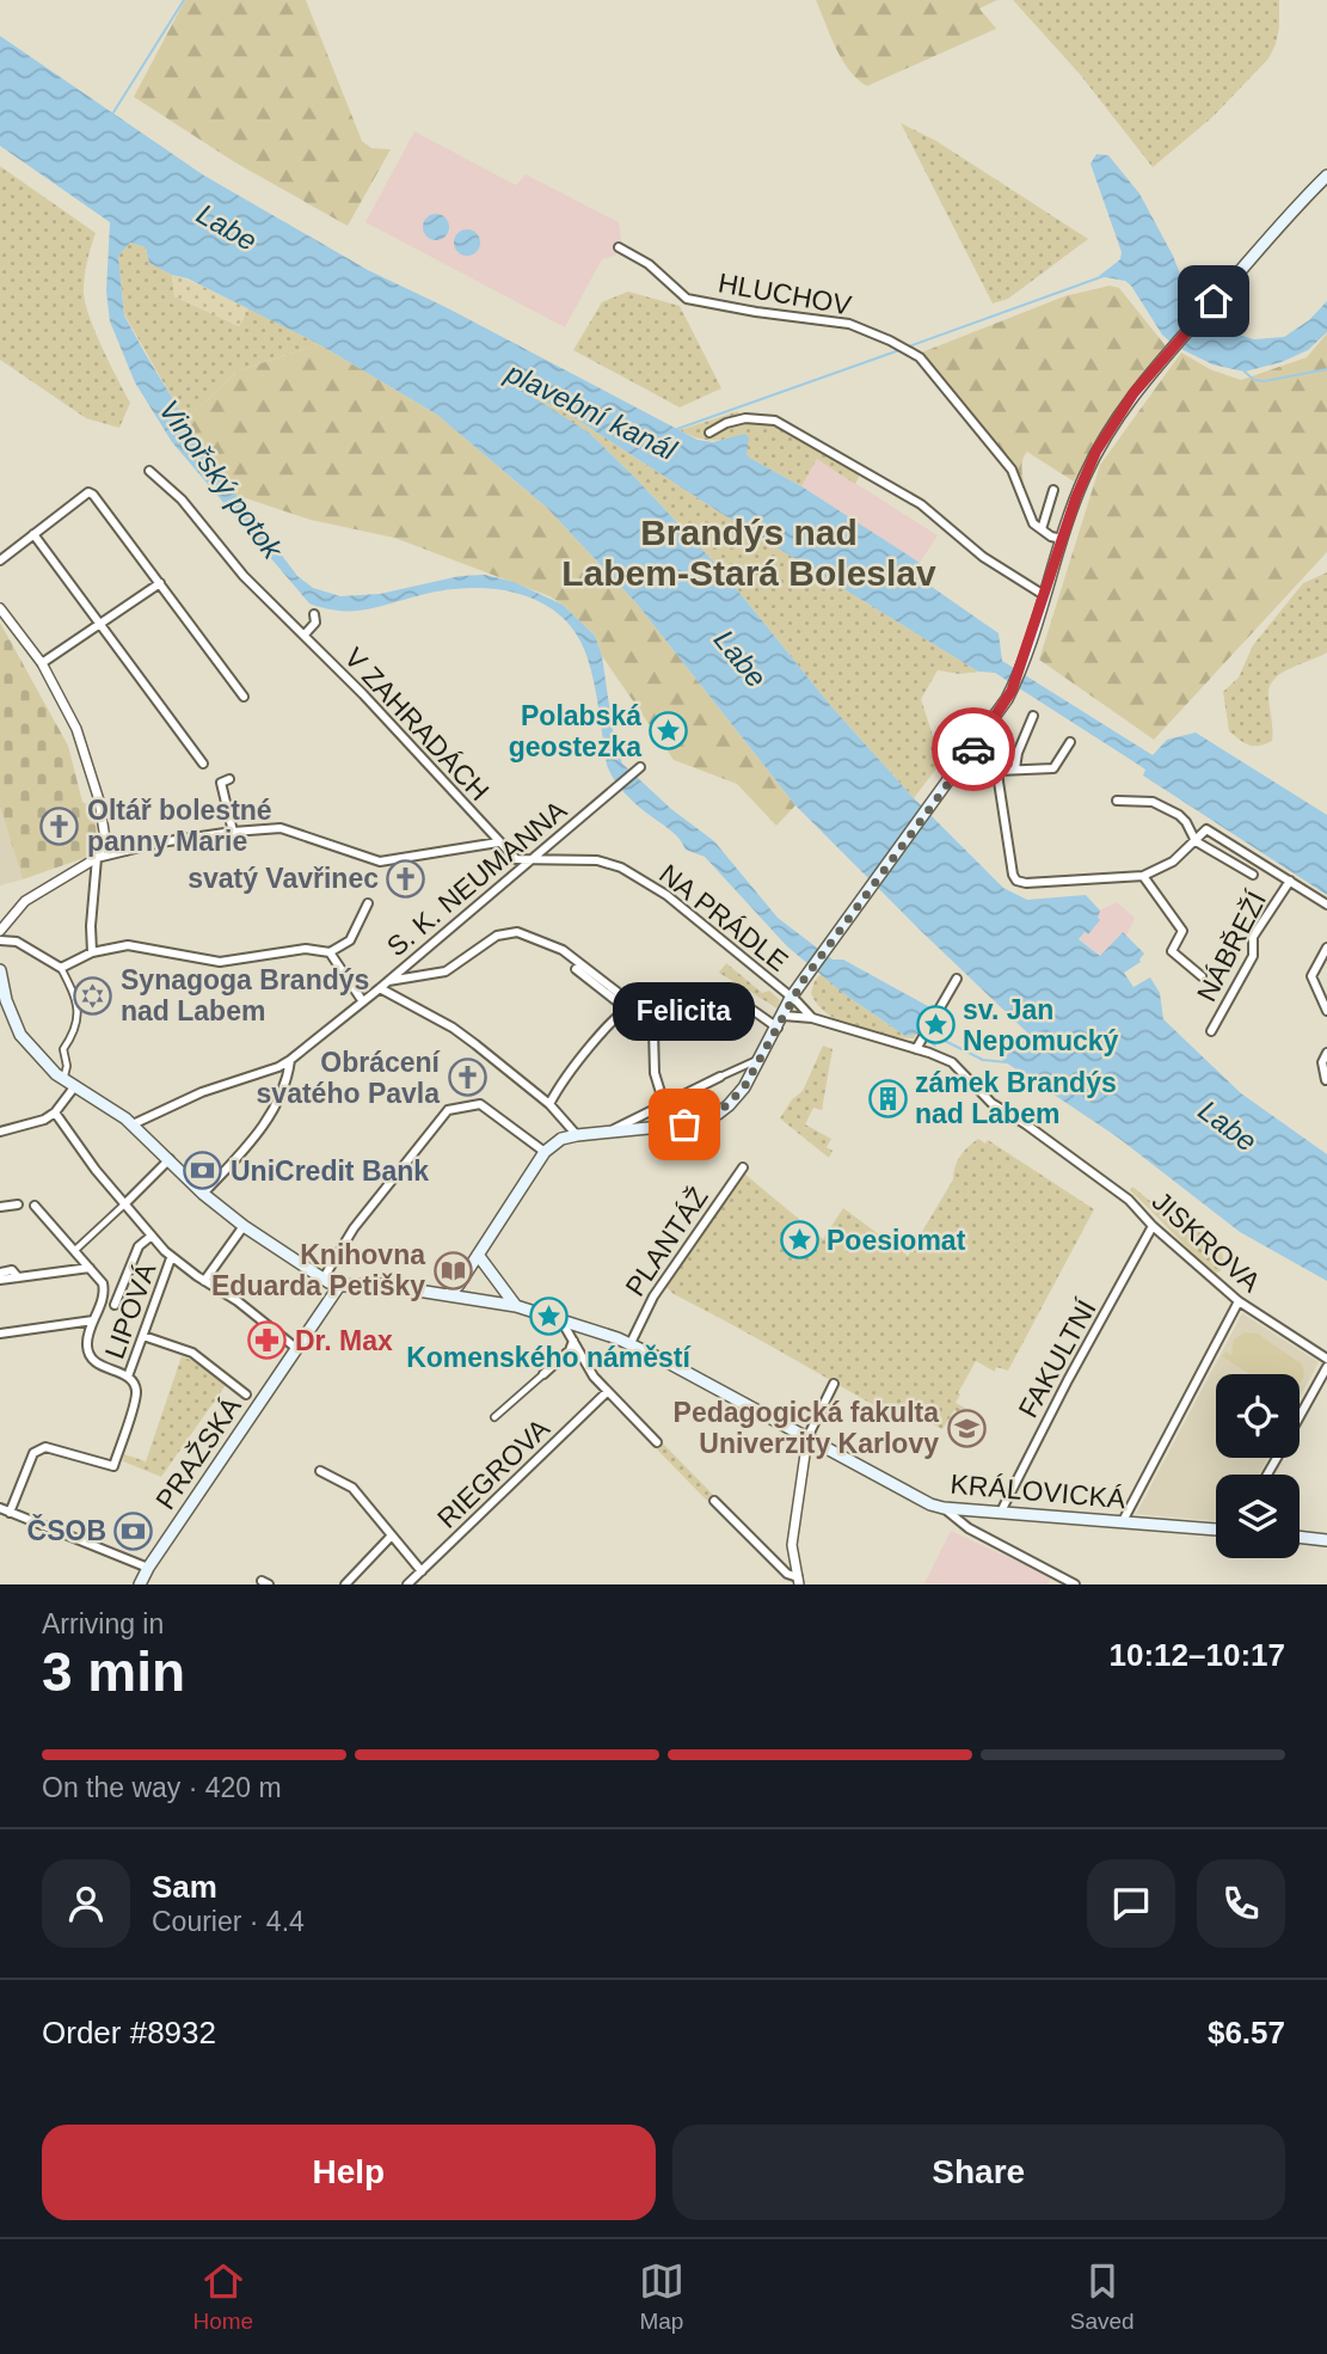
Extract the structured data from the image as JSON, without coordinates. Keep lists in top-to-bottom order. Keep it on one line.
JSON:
{"streets":{"main road":["PRAŽSKÁ","KRÁLOVICKÁ"],"street":["HLUCHOV","V ZAHRADÁCH","S. K. NEUMANNA","NA PRÁDLE","NÁBŘEŽÍ","PLANTÁŽ","JISKROVA","LIPOVÁ","FAKULTNÍ","RIEGROVA"]},"crossings":[["V ZAHRADÁCH","S. K. NEUMANNA"],["V ZAHRADÁCH","NA PRÁDLE"],["S. K. NEUMANNA","NA PRÁDLE"],["NA PRÁDLE","JISKROVA"],["PLANTÁŽ","KRÁLOVICKÁ"],["JISKROVA","FAKULTNÍ"],["FAKULTNÍ","KRÁLOVICKÁ"],["PRAŽSKÁ","KRÁLOVICKÁ"]],"districts":["Brandýs nad Labem-Stará Boleslav"],"water":["Labe","plavební kanál","Vinořský potok"],"places":{"place":["Polabská geostezka","sv. Jan Nepomucký","Poesiomat","Komenského náměstí"],"church":["Oltář bolestné panny Marie","svatý Vavřinec","Obrácení svatého Pavla"],"synagogue":["Synagoga Brandýs nad Labem"],"building":["zámek Brandýs nad Labem"],"other":["Felicita"],"bank":["UniCredit Bank","ČSOB"],"library":["Knihovna Eduarda Petišky"],"pharmacy":["Dr. Max"],"school or university":["Pedagogická fakulta Univerzity Karlovy"]},"page":{"bubble":"Felicita","heading":["3 min","Arriving in","10:12–10:17"],"panel":["Sam","Courier · 4.4","Order #8932","$6.57"],"bar":"On the way · 420 m","buttons":["Help","Share"],"tabs":["Home","Map","Saved"]}}
